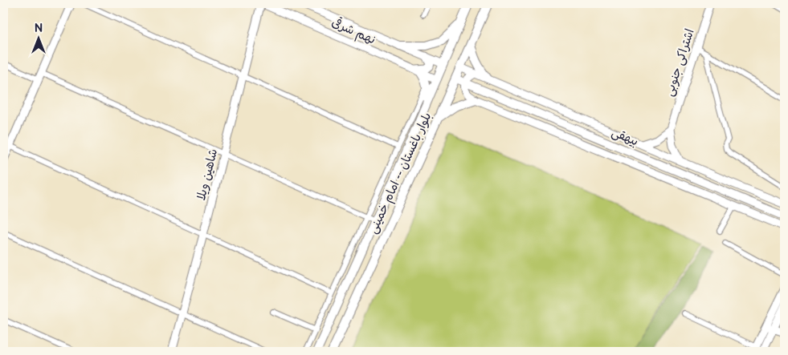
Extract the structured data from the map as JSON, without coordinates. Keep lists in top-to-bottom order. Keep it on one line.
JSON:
{"streets":{"main road":["نهم شرقی","اشتراکی جنوبی","بیهقی","بلوار باغستان -- امام خمینی","شاهین ویلا"]},"crossings":[["نهم شرقی","بلوار باغستان -- امام خمینی"],["نهم شرقی","شاهین ویلا"],["اشتراکی جنوبی","بیهقی"],["بیهقی","بلوار باغستان -- امام خمینی"]],"north":"top"}
